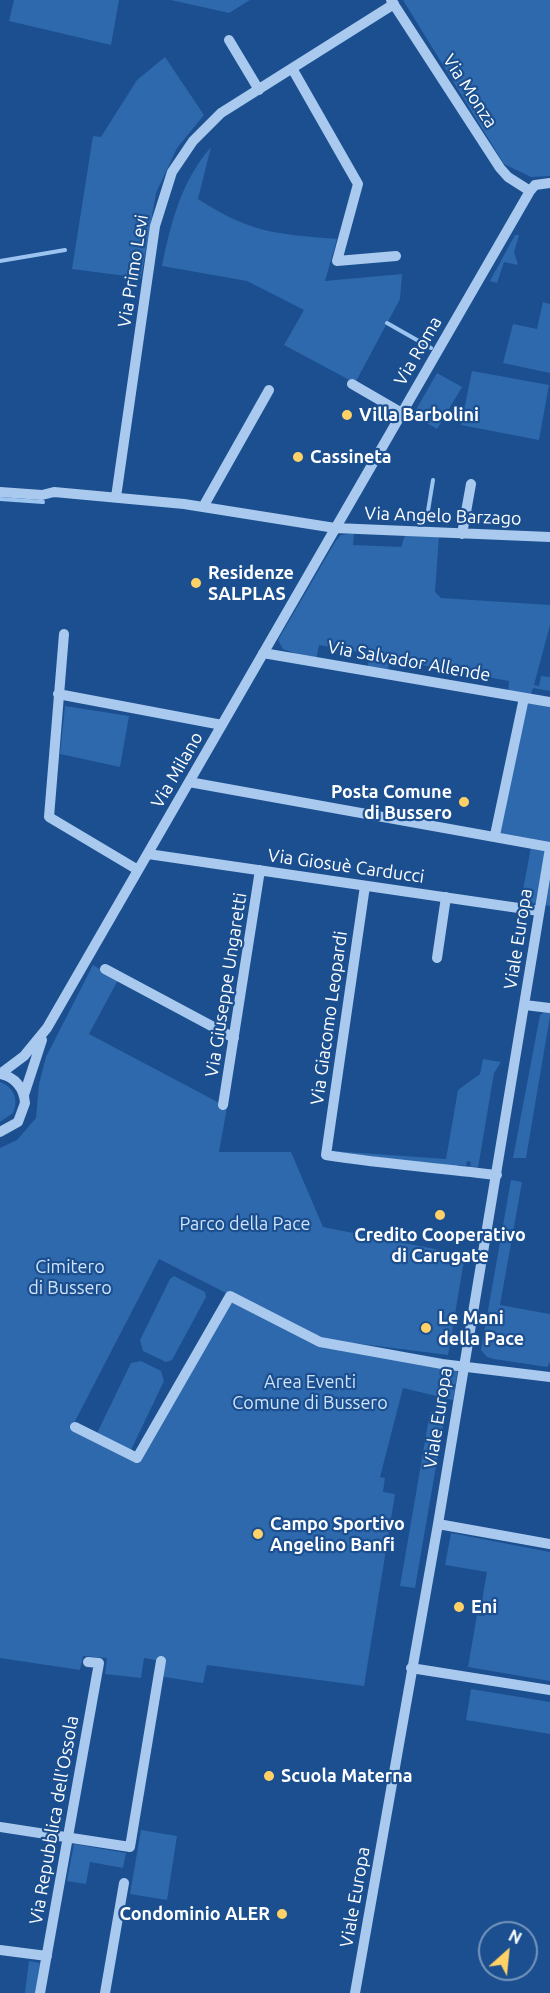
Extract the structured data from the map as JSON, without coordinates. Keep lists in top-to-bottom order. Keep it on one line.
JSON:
{"streets":{"street":["Via Monza","Via Primo Levi","Via Roma","Via Angelo Barzago","Via Salvador Allende","Via Milano","Via Giosuè Carducci","Viale Europa","Via Giuseppe Ungaretti","Via Giacomo Leopardi","Via Repubblica dell'Ossola"]},"crossings":[["Via Monza","Via Primo Levi"],["Via Monza","Via Roma"],["Via Primo Levi","Via Angelo Barzago"],["Via Roma","Via Angelo Barzago"],["Via Roma","Via Milano"],["Via Angelo Barzago","Via Milano"],["Via Salvador Allende","Via Milano"],["Via Milano","Via Giosuè Carducci"],["Via Giosuè Carducci","Viale Europa"],["Via Giosuè Carducci","Via Giuseppe Ungaretti"],["Via Giosuè Carducci","Via Giacomo Leopardi"],["Viale Europa","Via Giacomo Leopardi"]],"parks":["Parco della Pace","Cimitero di Bussero","Area Eventi Comune di Bussero"],"places":["Villa Barbolini","Cassineta","Residenze SALPLAS","Posta Comune di Bussero","Credito Cooperativo di Carugate","Le Mani della Pace","Campo Sportivo Angelino Banfi","Eni","Scuola Materna","Condominio ALER"],"north":"top right"}
